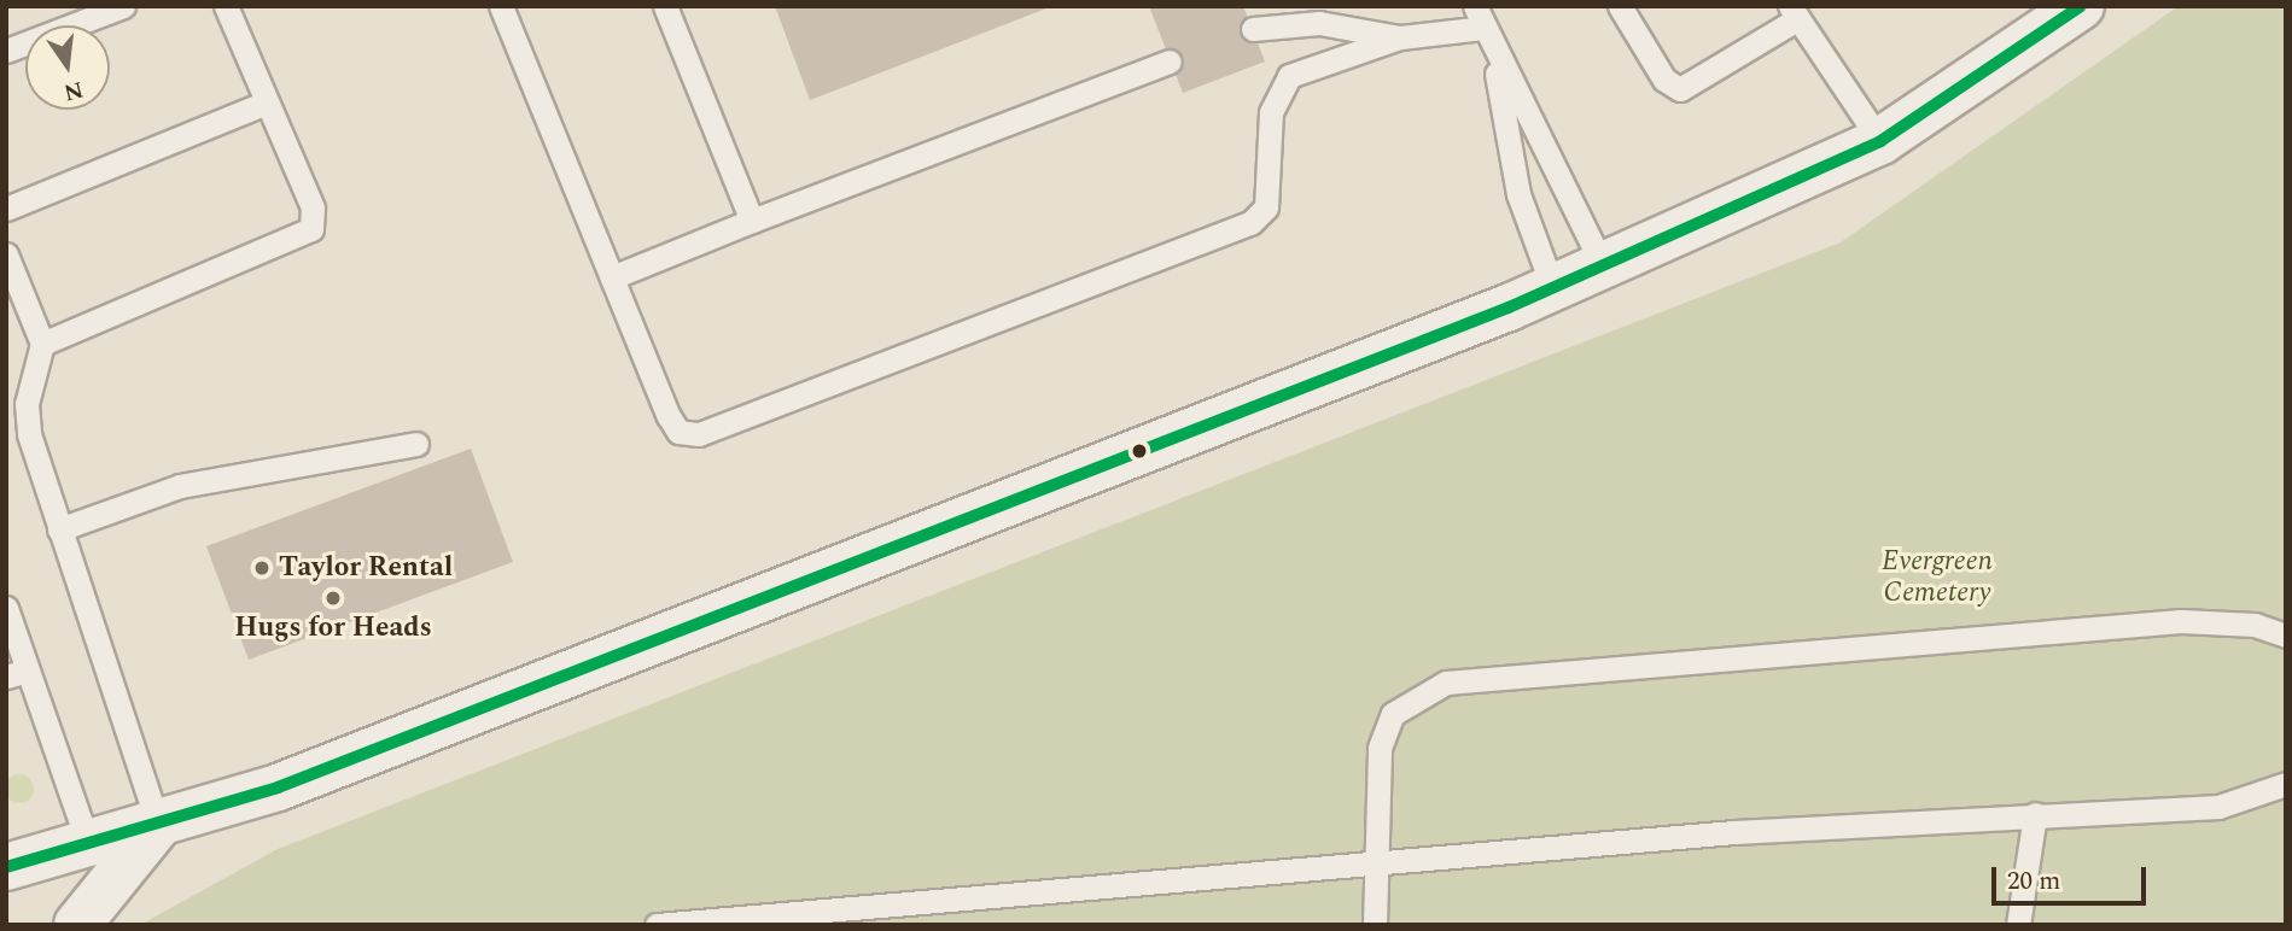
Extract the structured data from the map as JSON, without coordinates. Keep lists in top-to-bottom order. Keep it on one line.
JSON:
{"parks":["Evergreen Cemetery"],"places":["Taylor Rental","Hugs for Heads"],"scale_bar":"20 m","north":"bottom"}
